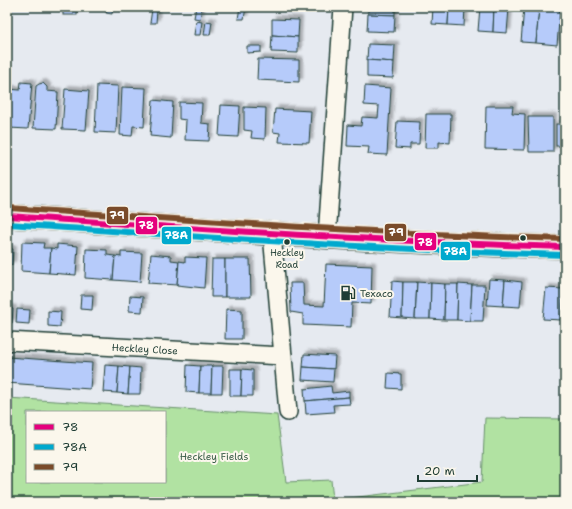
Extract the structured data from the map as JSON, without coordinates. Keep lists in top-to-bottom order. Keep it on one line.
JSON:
{"streets":{"street":["Heckley Close"]},"parks":["Heckley Fields"],"places":{"other":["Heckley Road"],"fuel station":["Texaco"]},"lines":["transit line 79","transit line 78","transit line 78A"],"legend":["78","78A","79"],"scale_bar":"20 m"}
